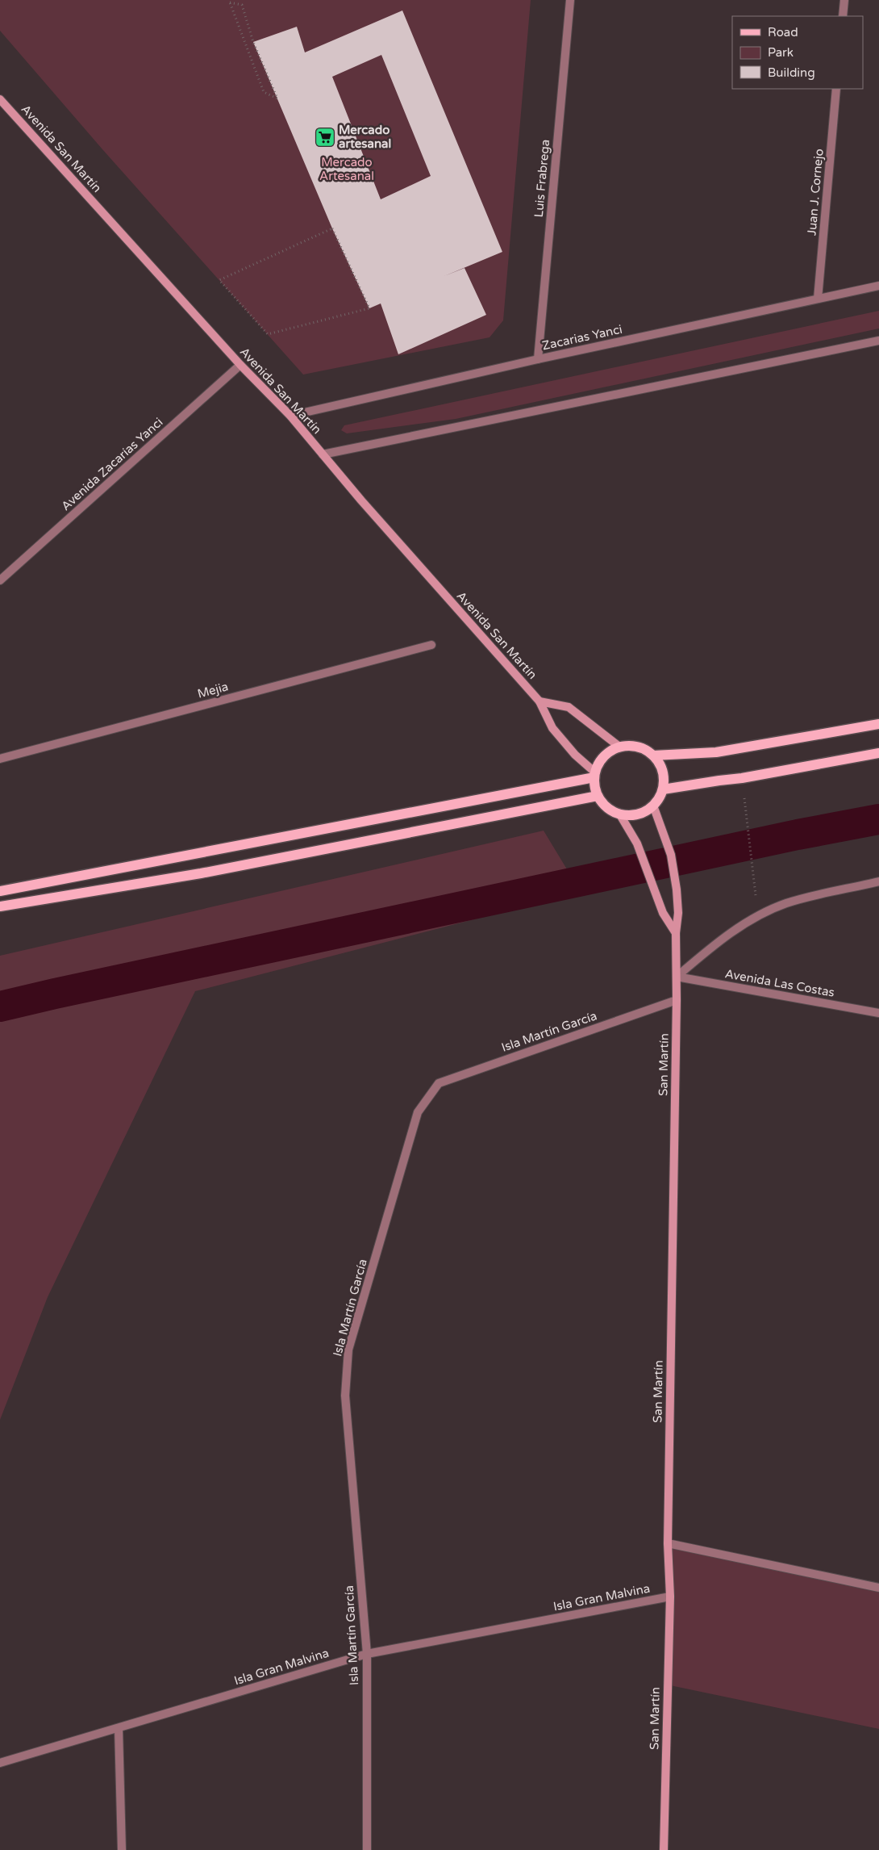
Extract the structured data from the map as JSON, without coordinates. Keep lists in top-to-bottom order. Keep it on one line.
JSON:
{"streets":{"main road":["Avenida San Martín","San Martín"],"street":["Luis Frabrega","Juan J. Cornejo","Zacarias Yanci","Avenida Zacarías Yanci","Mejia","Avenida Las Costas","Isla Martín García","Isla Gran Malvina"]},"crossings":[["Avenida San Martín","Zacarias Yanci"],["Avenida San Martín","Avenida Zacarías Yanci"],["Avenida San Martín","San Martín"],["Luis Frabrega","Zacarias Yanci"],["Juan J. Cornejo","Zacarias Yanci"],["Avenida Las Costas","San Martín"],["Isla Martín García","San Martín"],["Isla Martín García","Isla Gran Malvina"],["San Martín","Isla Gran Malvina"]],"parks":["Mercado Artesanal"],"places":{"supermarket":["Mercado artesanal"]},"legend":["Road","Park","Building"]}
